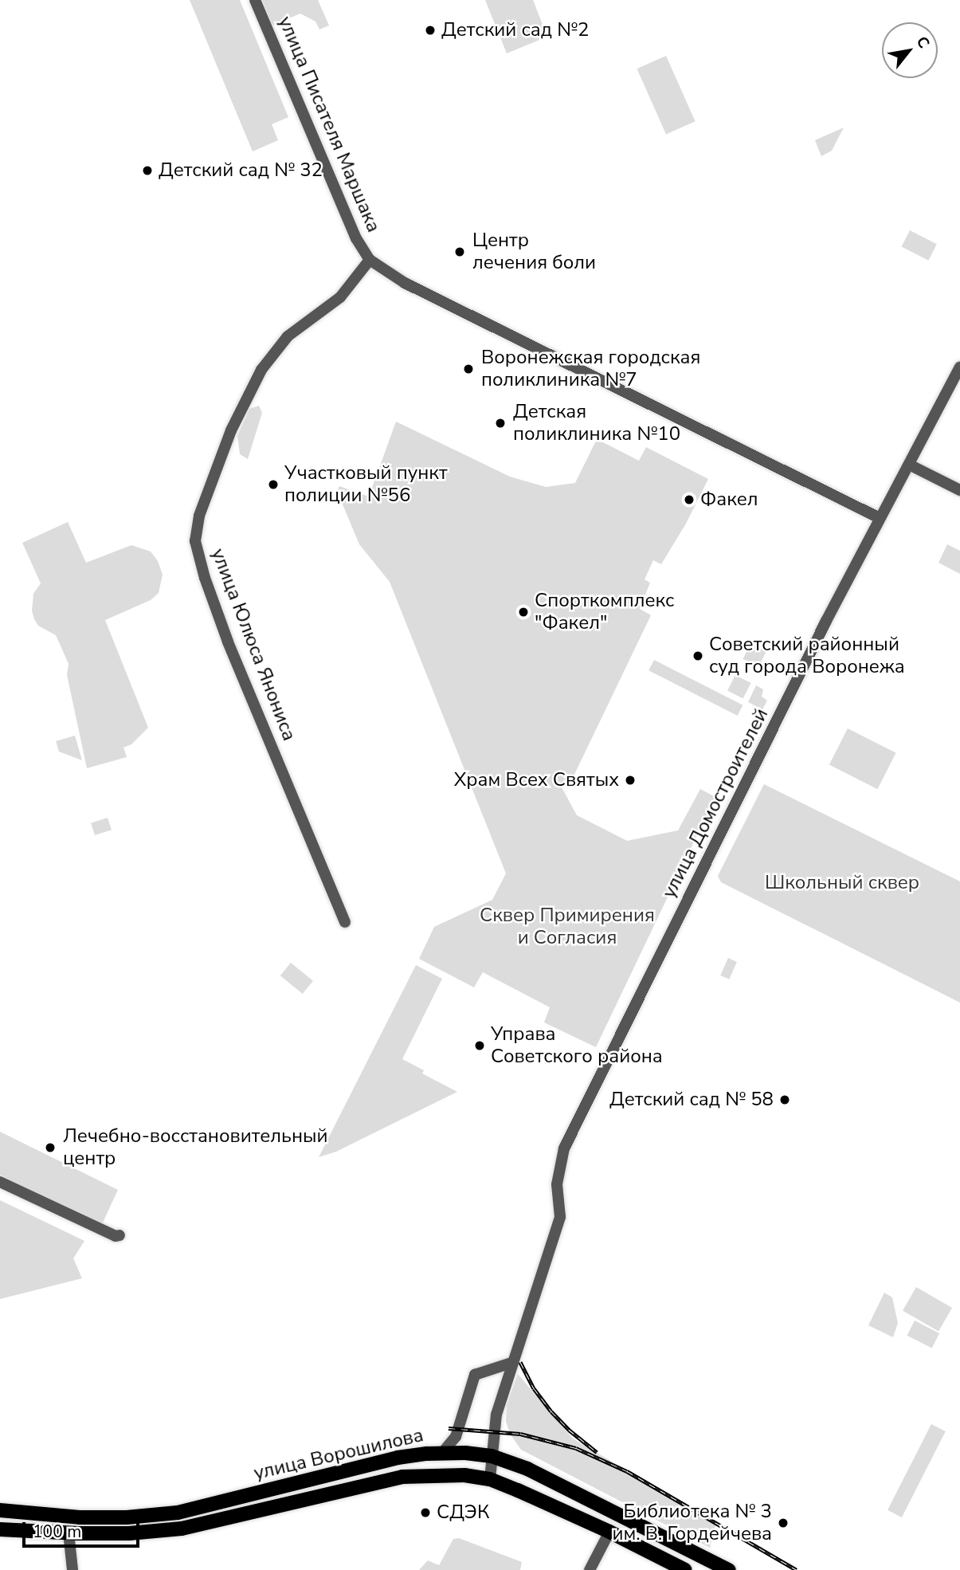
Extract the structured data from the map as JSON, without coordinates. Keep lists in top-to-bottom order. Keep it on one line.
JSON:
{"streets":{"main road":["улица Ворошилова"],"street":["улица Писателя Маршака","улица Юлюса Янониса","улица Домостроителей"]},"crossings":[["улица Писателя Маршака","улица Юлюса Янониса"],["улица Писателя Маршака","улица Домостроителей"],["улица Домостроителей","улица Ворошилова"]],"parks":["Школьный сквер","Сквер Примирения и Согласия"],"places":["Детский сад №2","Детский сад № 32","Центр лечения боли","Воронежская городская поликлиника №7","Детская поликлиника №10","Участковый пункт полиции №56","Факел","Спорткомплекс \"Факел\"","Советский районный суд города Воронежа","Храм Всех Святых","Управа Советского района","Детский сад № 58","Лечебно-восстановительный центр","СДЭК","Библиотека № 3 им. В. Гордейчева"],"scale_bar":"100 m","north":"top right"}
